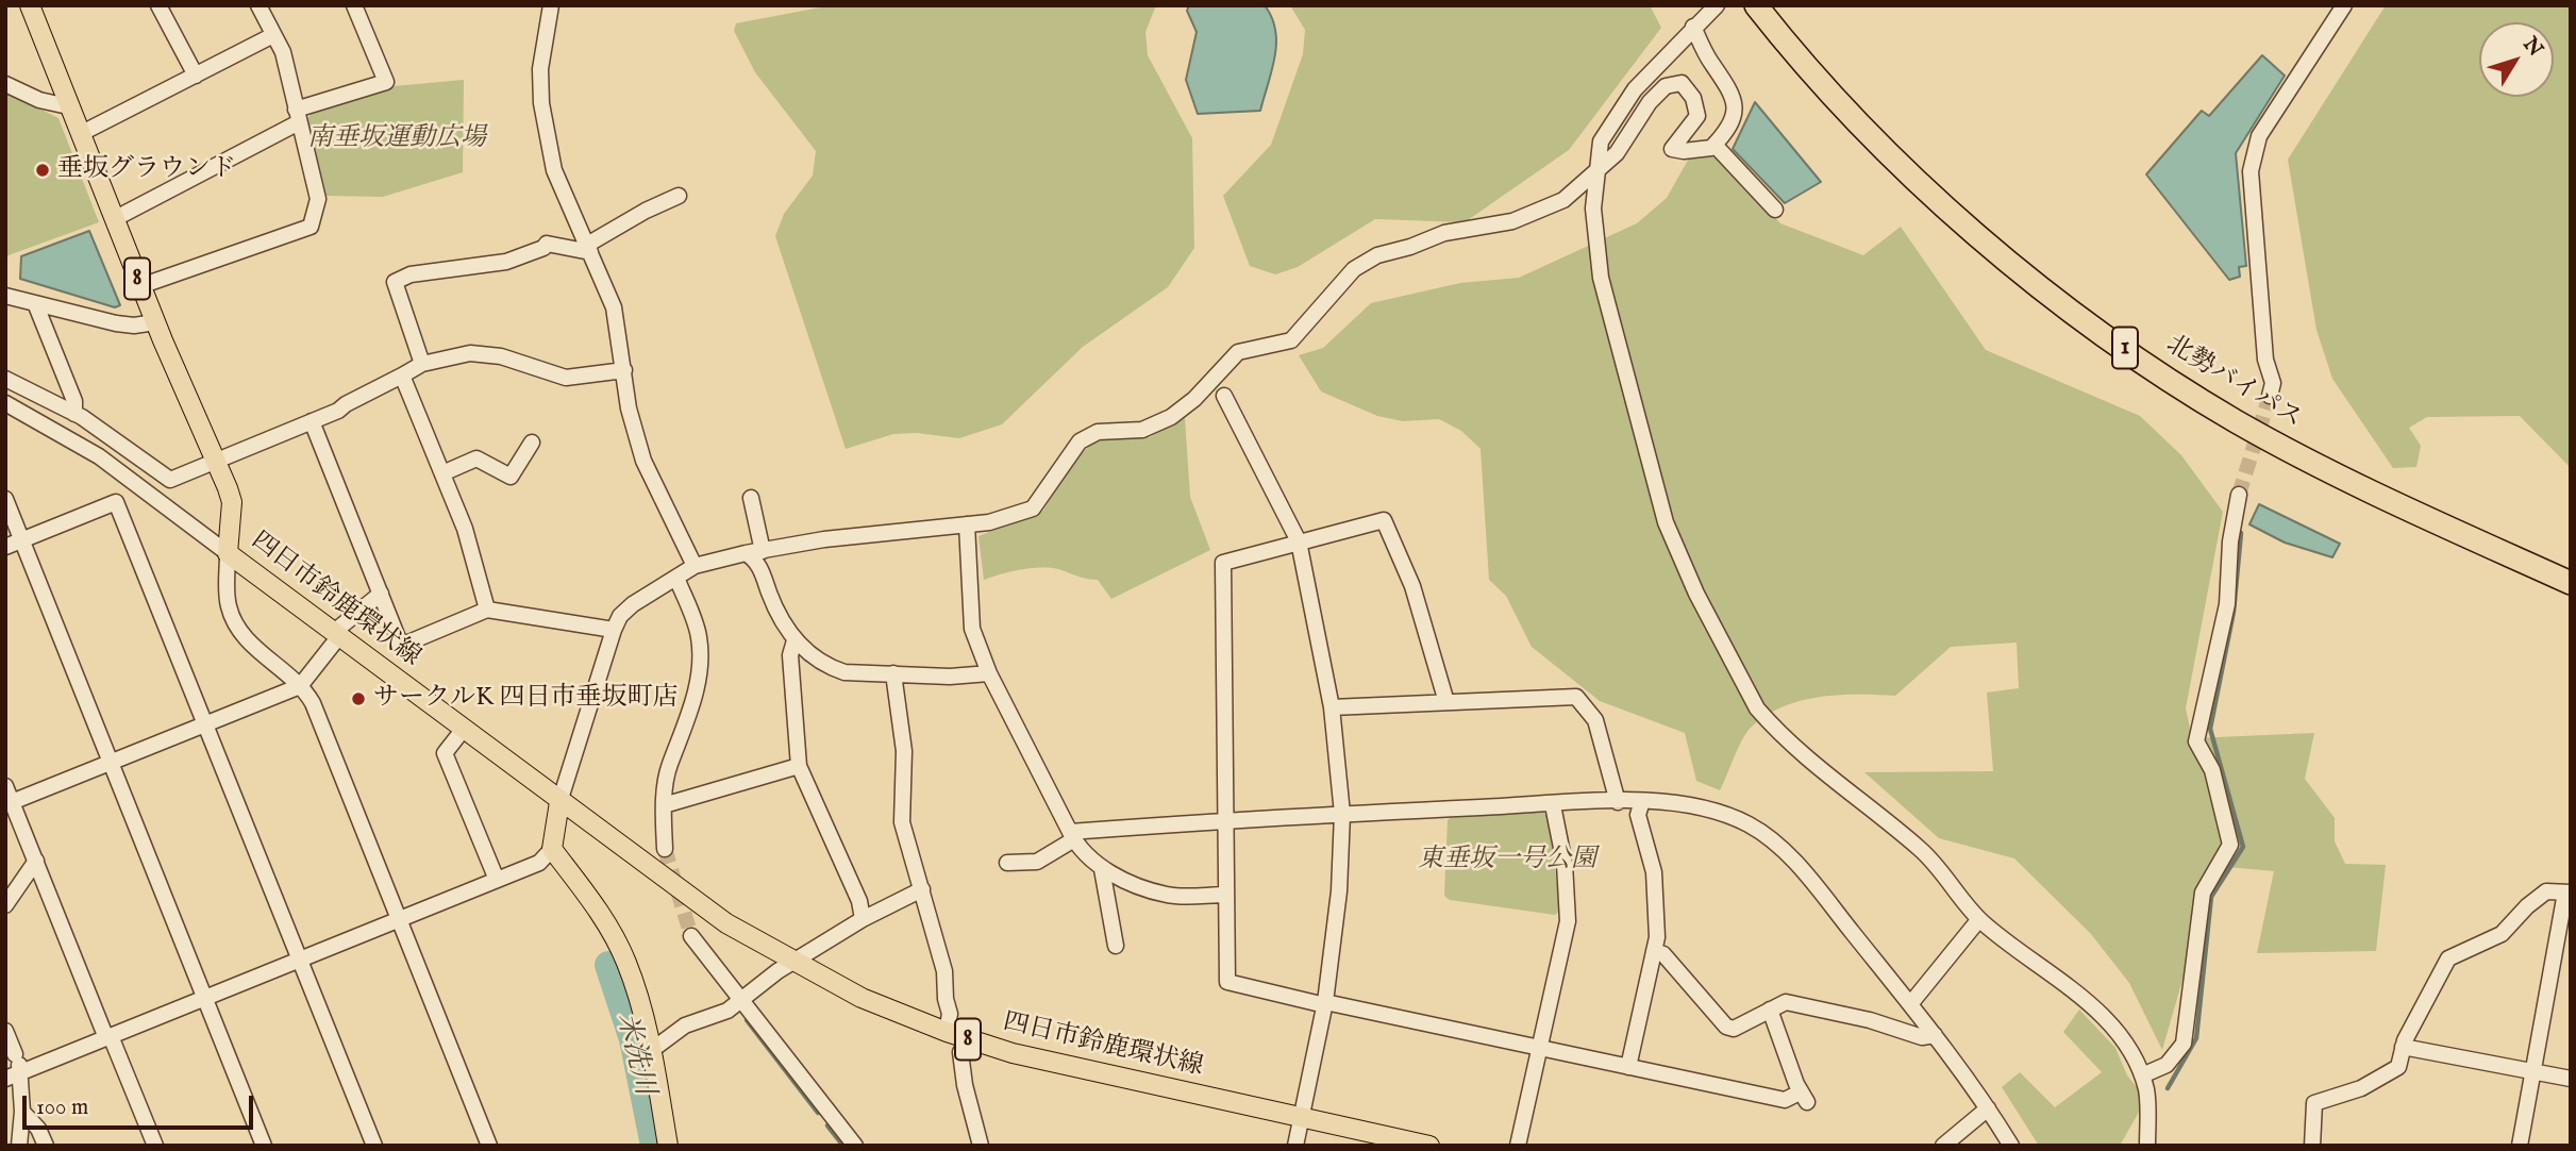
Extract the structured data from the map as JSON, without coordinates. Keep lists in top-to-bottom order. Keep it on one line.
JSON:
{"streets":{"highway":["1","北勢バイパス"],"main road":["8","四日市鈴鹿環状線"]},"water":["米洗川"],"parks":["南垂坂運動広場","東垂坂一号公園"],"places":["垂坂グラウンド","サークルK 四日市垂坂町店"],"scale_bar":"100 m","north":"top right"}
